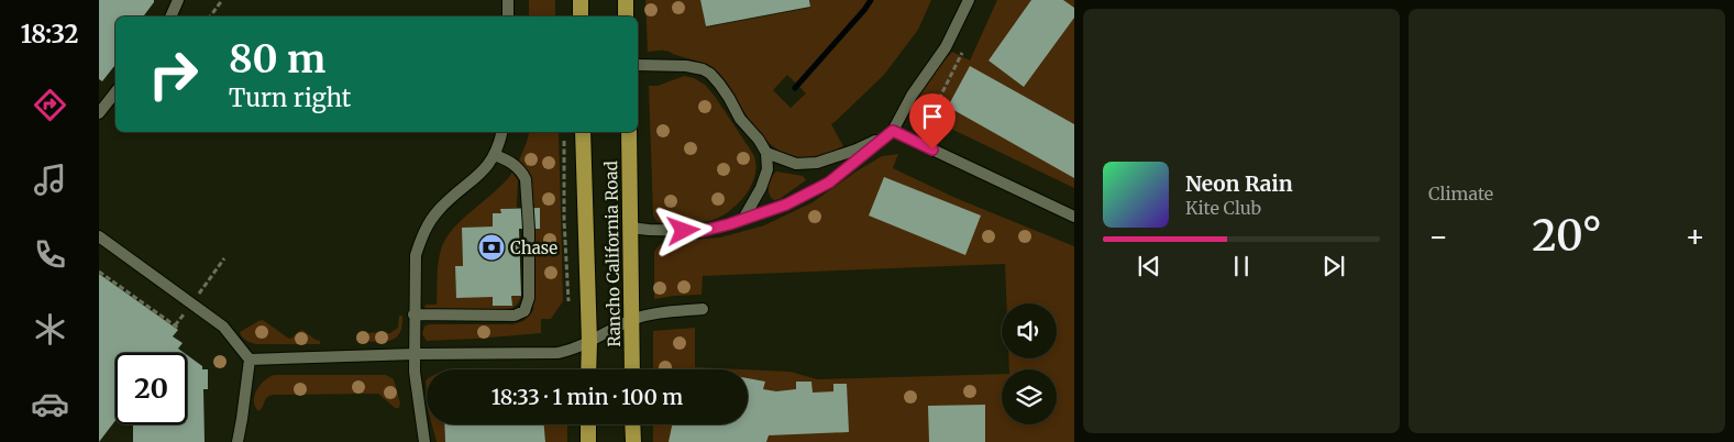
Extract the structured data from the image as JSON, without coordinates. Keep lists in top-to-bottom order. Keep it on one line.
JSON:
{"streets":{"main road":["Rancho California Road"]},"places":{"bank":["Chase"]},"page":{"tabs":"18:32","tile":"Climate","turn":["80 m","Turn right"],"song":["Neon Rain","Kite Club"],"heat":["−","20°","+"],"limit":"20","trip":"18:33 · 1 min · 100 m"}}
